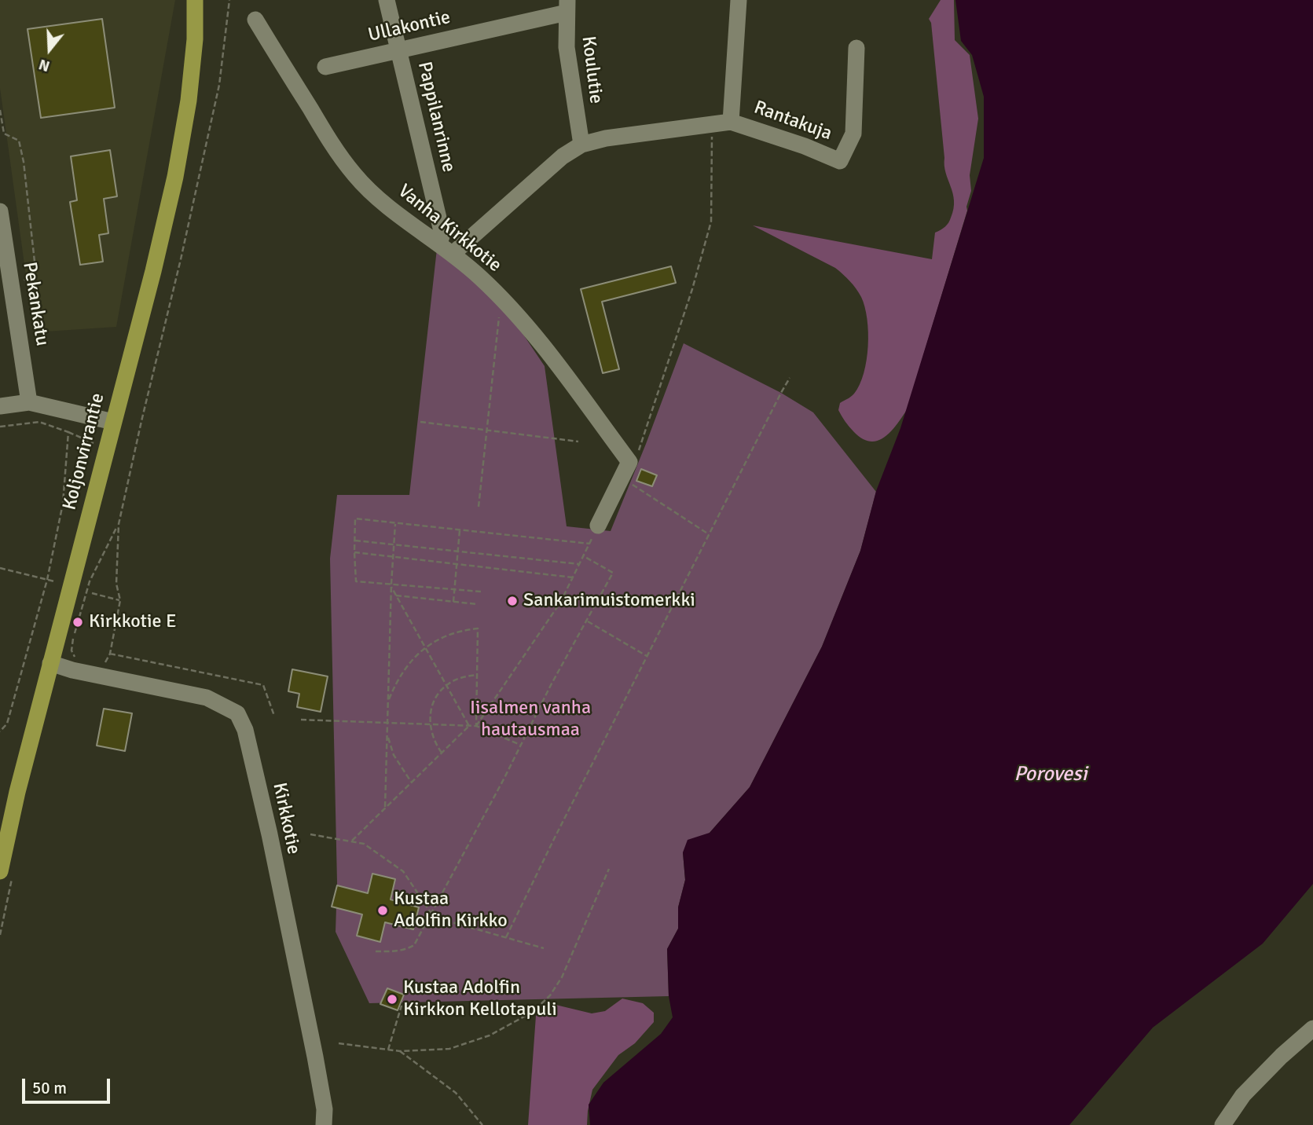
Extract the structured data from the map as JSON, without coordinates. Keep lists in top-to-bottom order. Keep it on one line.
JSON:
{"streets":{"main road":["Koljonvirrantie"],"street":["Ullakontie","Koulutie","Pappilanrinne","Rantakuja","Vanha Kirkkotie","Pekankatu","Kirkkotie"]},"crossings":[["Ullakontie","Koulutie"],["Ullakontie","Pappilanrinne"],["Pappilanrinne","Vanha Kirkkotie"],["Koljonvirrantie","Kirkkotie"]],"water":["Porovesi"],"parks":["Iisalmen vanha hautausmaa"],"places":["Sankarimuistomerkki","Kirkkotie E","Kustaa Adolfin Kirkko","Kustaa Adolfin Kirkkon Kellotapuli"],"scale_bar":"50 m","north":"bottom"}
